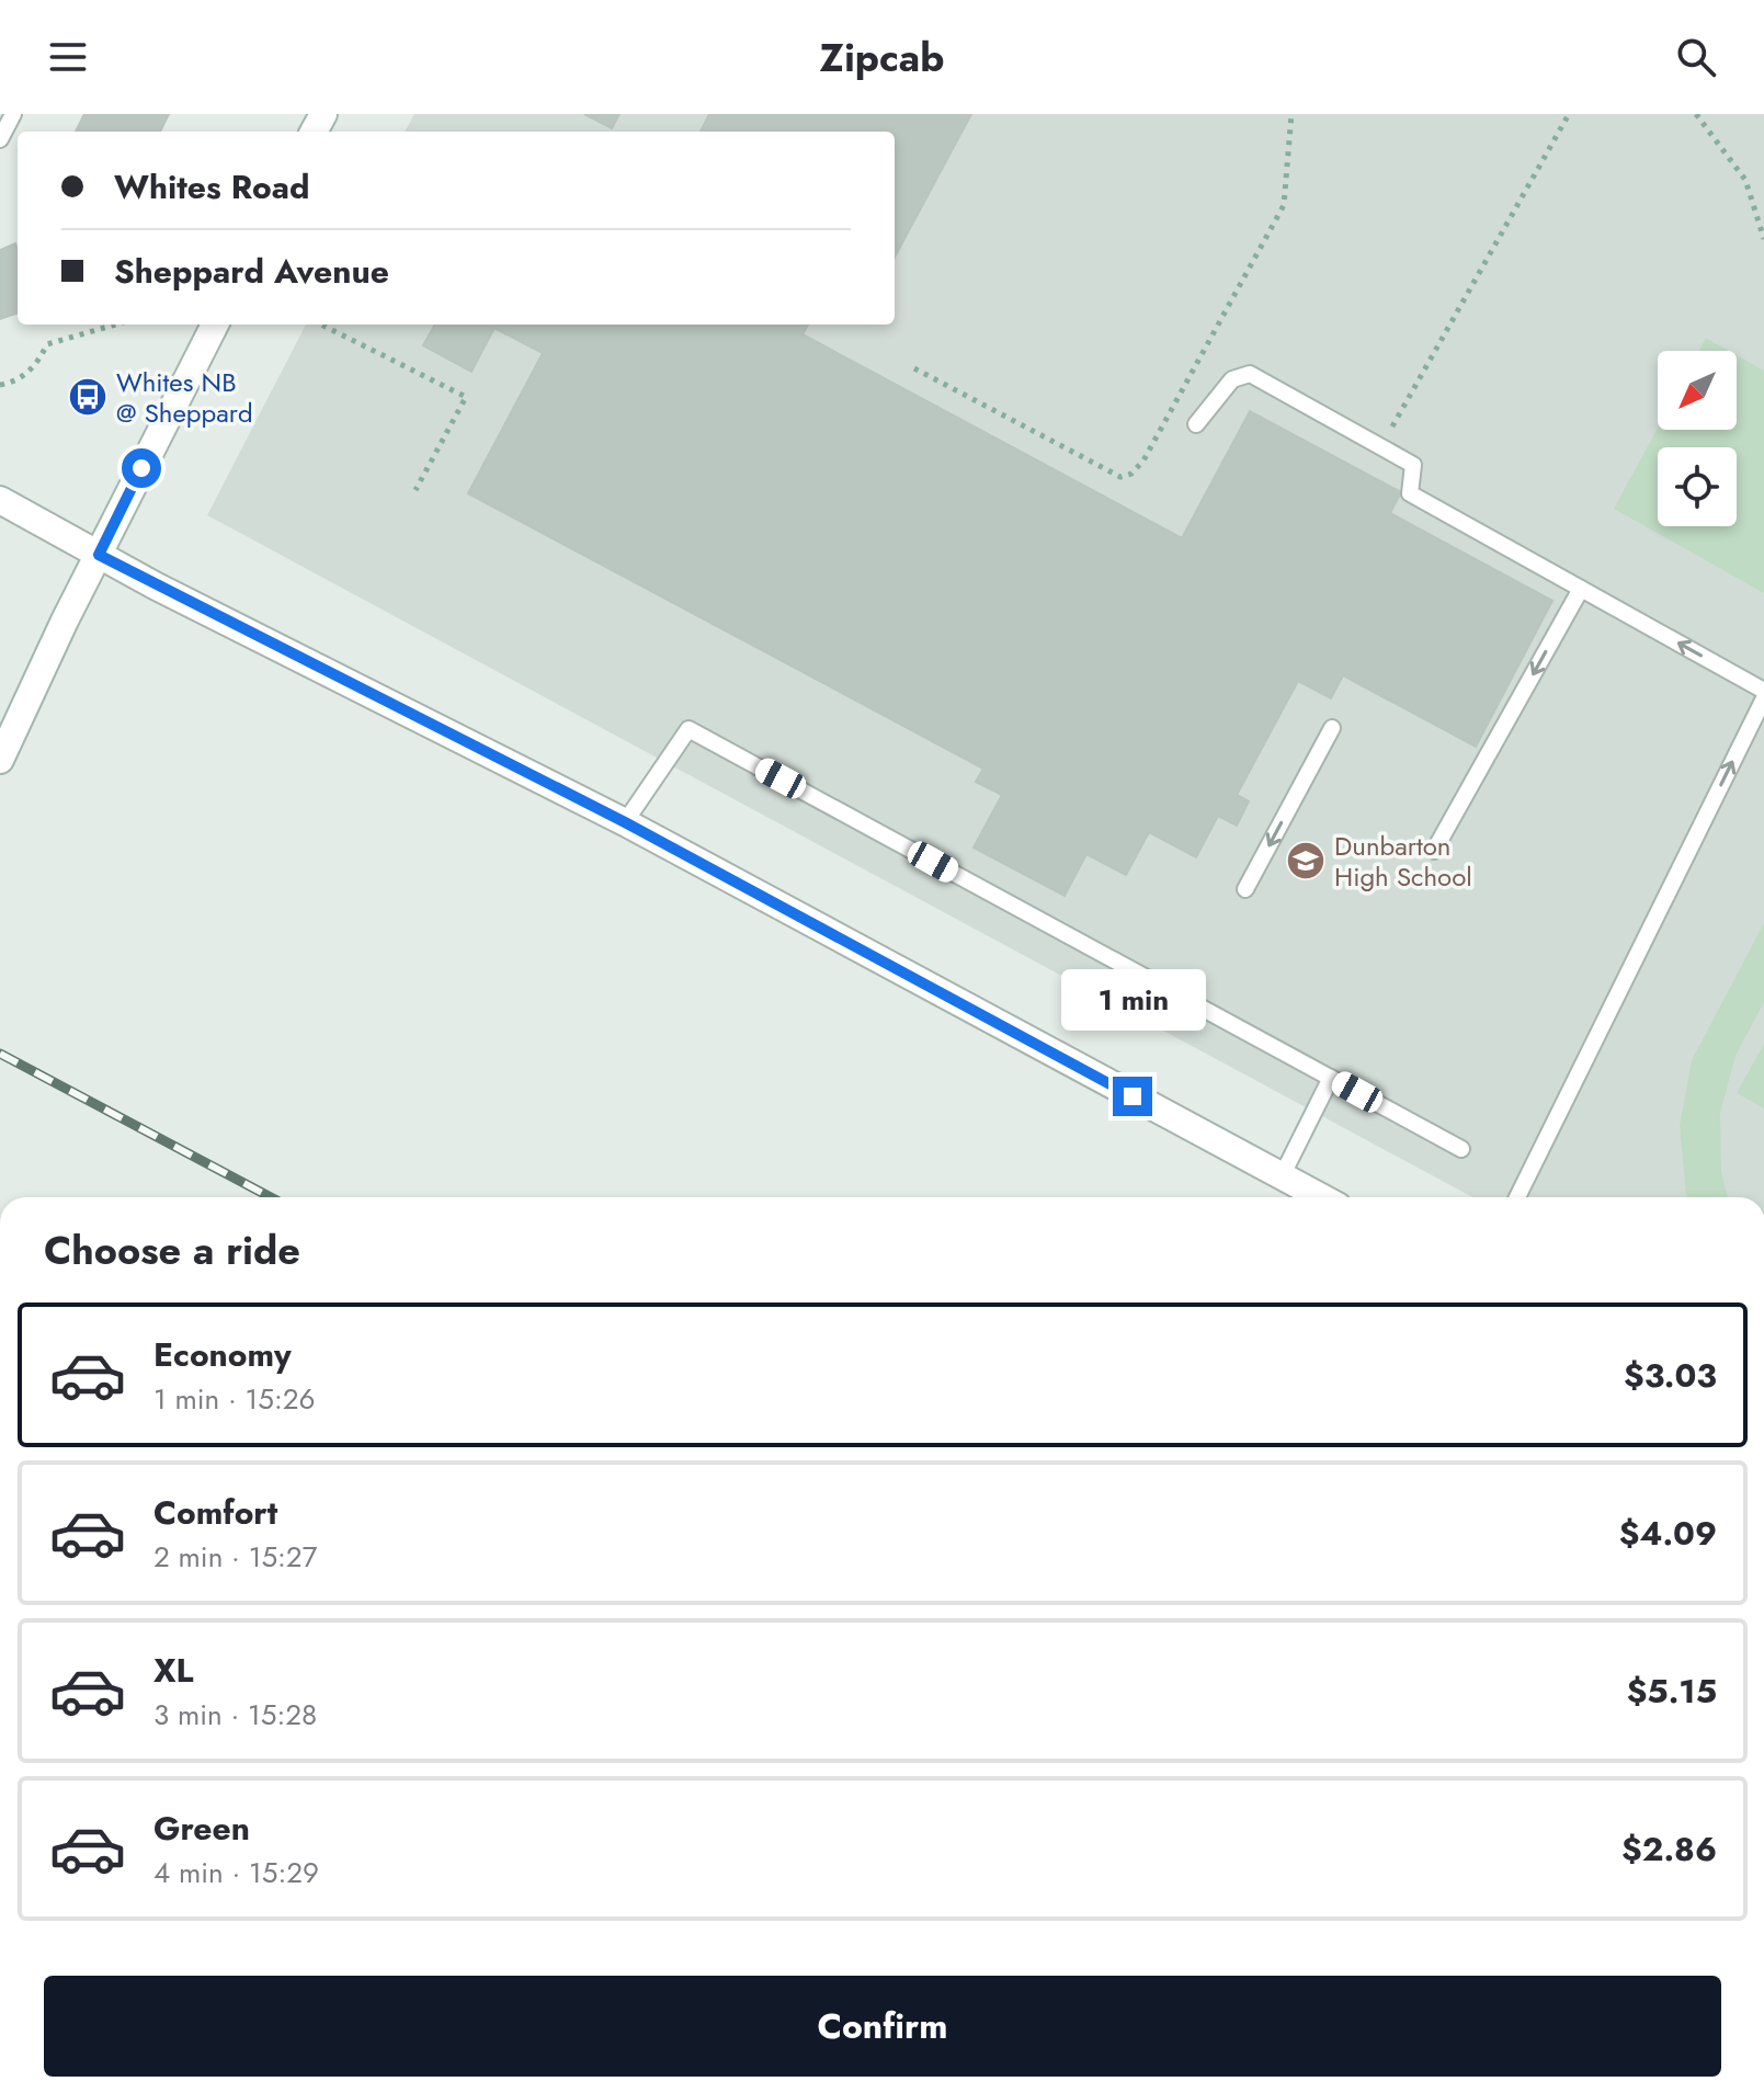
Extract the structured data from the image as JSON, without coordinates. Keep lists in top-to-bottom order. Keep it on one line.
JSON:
{"places":{"bus stop":["Whites NB @ Sheppard"],"school or university":["Dunbarton High School"]},"north":"bottom left","page":{"header":"Zipcab","banner":["Whites Road","Sheppard Avenue"],"bubble":"1 min","heading":"Choose a ride","list":[{"name":"Economy","note":"1 min · 15:26","value":"$3.03"},{"name":"Comfort","note":"2 min · 15:27","value":"$4.09"},{"name":"XL","note":"3 min · 15:28","value":"$5.15"},{"name":"Green","note":"4 min · 15:29","value":"$2.86"}],"buttons":"Confirm"}}
